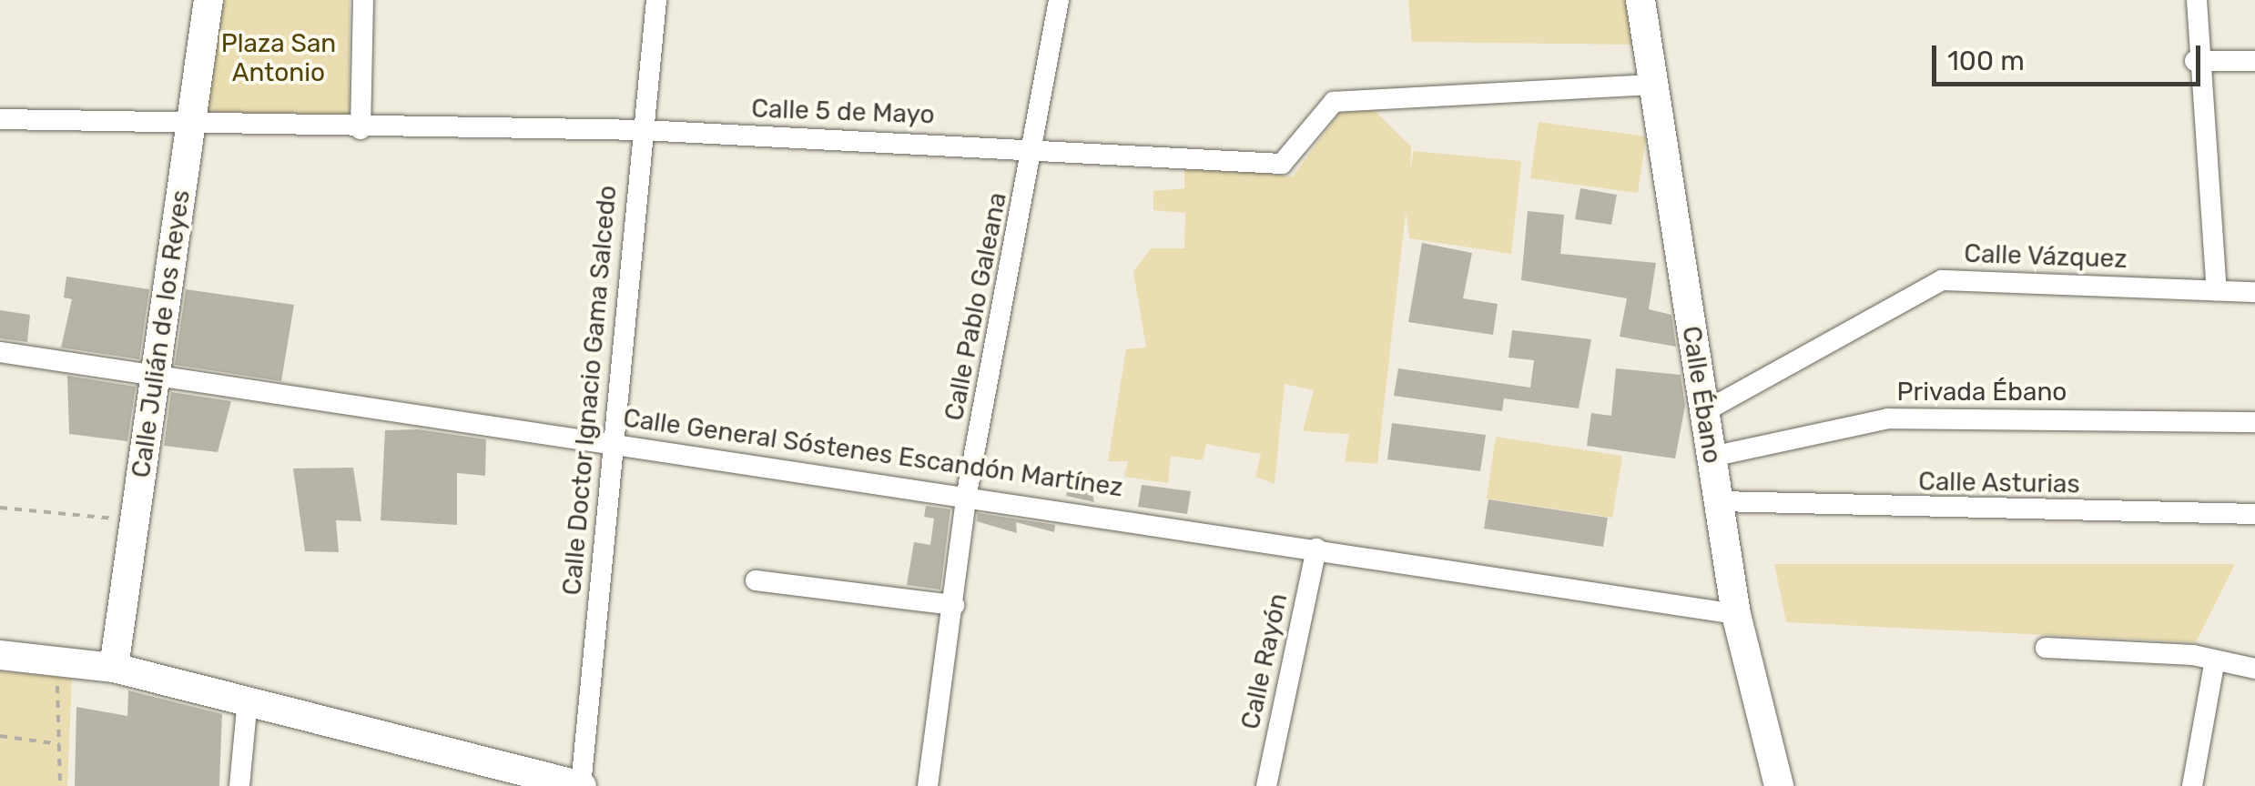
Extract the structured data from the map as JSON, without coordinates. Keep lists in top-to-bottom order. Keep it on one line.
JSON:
{"streets":{"street":["Calle 5 de Mayo","Calle Vázquez","Calle Pablo Galeana","Calle Julián de los Reyes","Calle Doctor Ignacio Gama Salcedo","Privada Ébano","Calle Ébano","Calle General Sóstenes Escandón Martínez","Calle Asturias","Calle Rayón"]},"crossings":[["Calle 5 de Mayo","Calle Pablo Galeana"],["Calle 5 de Mayo","Calle Julián de los Reyes"],["Calle 5 de Mayo","Calle Doctor Ignacio Gama Salcedo"],["Calle 5 de Mayo","Calle Ébano"],["Calle Vázquez","Calle Ébano"],["Calle Pablo Galeana","Calle General Sóstenes Escandón Martínez"],["Calle Julián de los Reyes","Calle General Sóstenes Escandón Martínez"],["Calle Doctor Ignacio Gama Salcedo","Calle General Sóstenes Escandón Martínez"],["Privada Ébano","Calle Ébano"],["Calle Ébano","Calle General Sóstenes Escandón Martínez"],["Calle Ébano","Calle Asturias"],["Calle General Sóstenes Escandón Martínez","Calle Rayón"]],"parks":["Plaza San Antonio"],"scale_bar":"100 m"}
